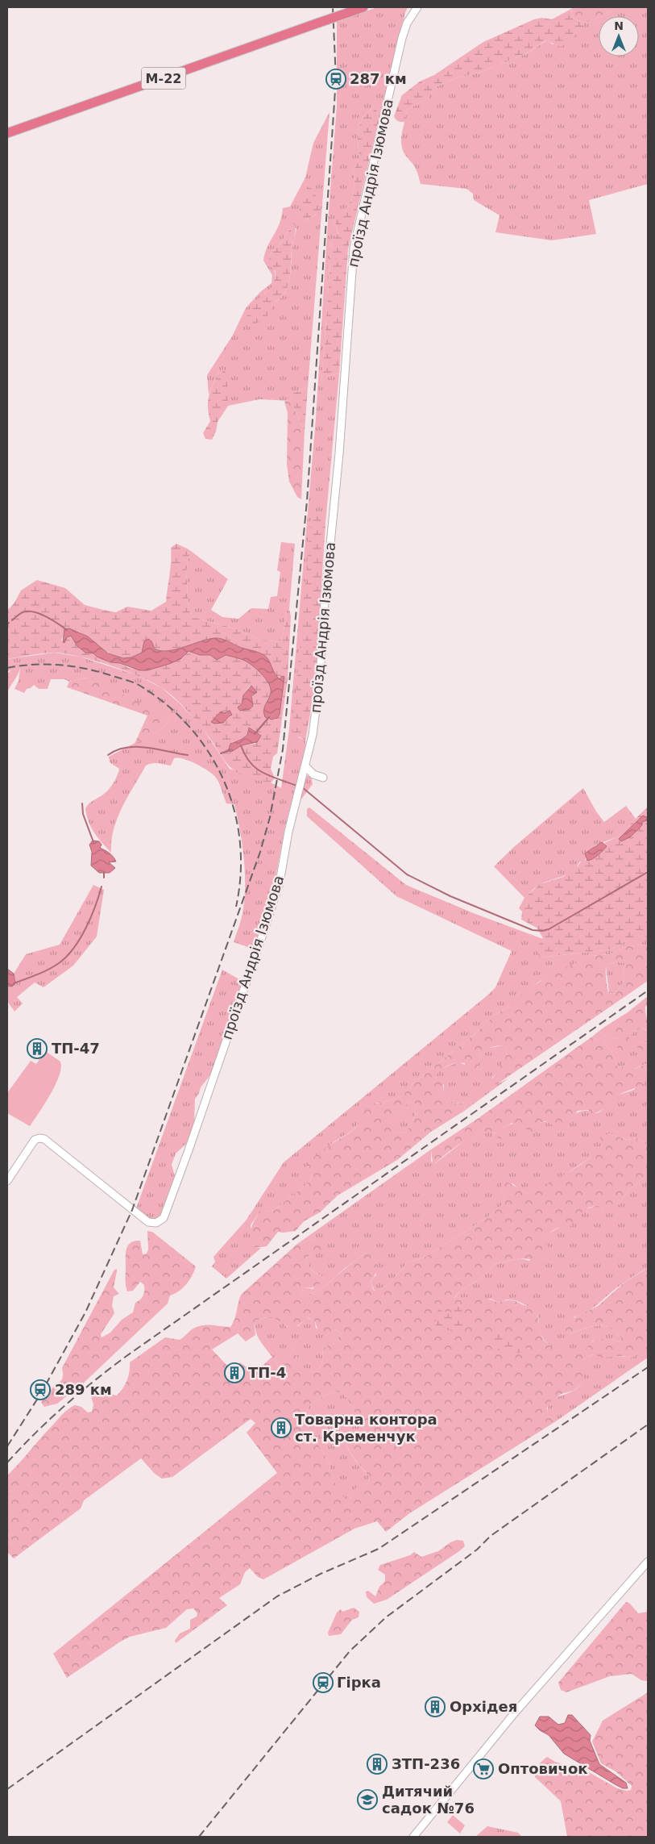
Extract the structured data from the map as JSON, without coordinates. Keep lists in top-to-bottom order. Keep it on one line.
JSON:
{"streets":{"highway":["М-22"],"street":["проїзд Андрія Ізюмова"]},"places":{"station":["287 км","289 км","Гірка"],"building":["ТП-47","ТП-4","Товарна контора ст. Кременчук","Орхідея","ЗТП-236"],"supermarket":["Оптовичок"],"school or university":["Дитячий садок №76"]},"north":"top"}
